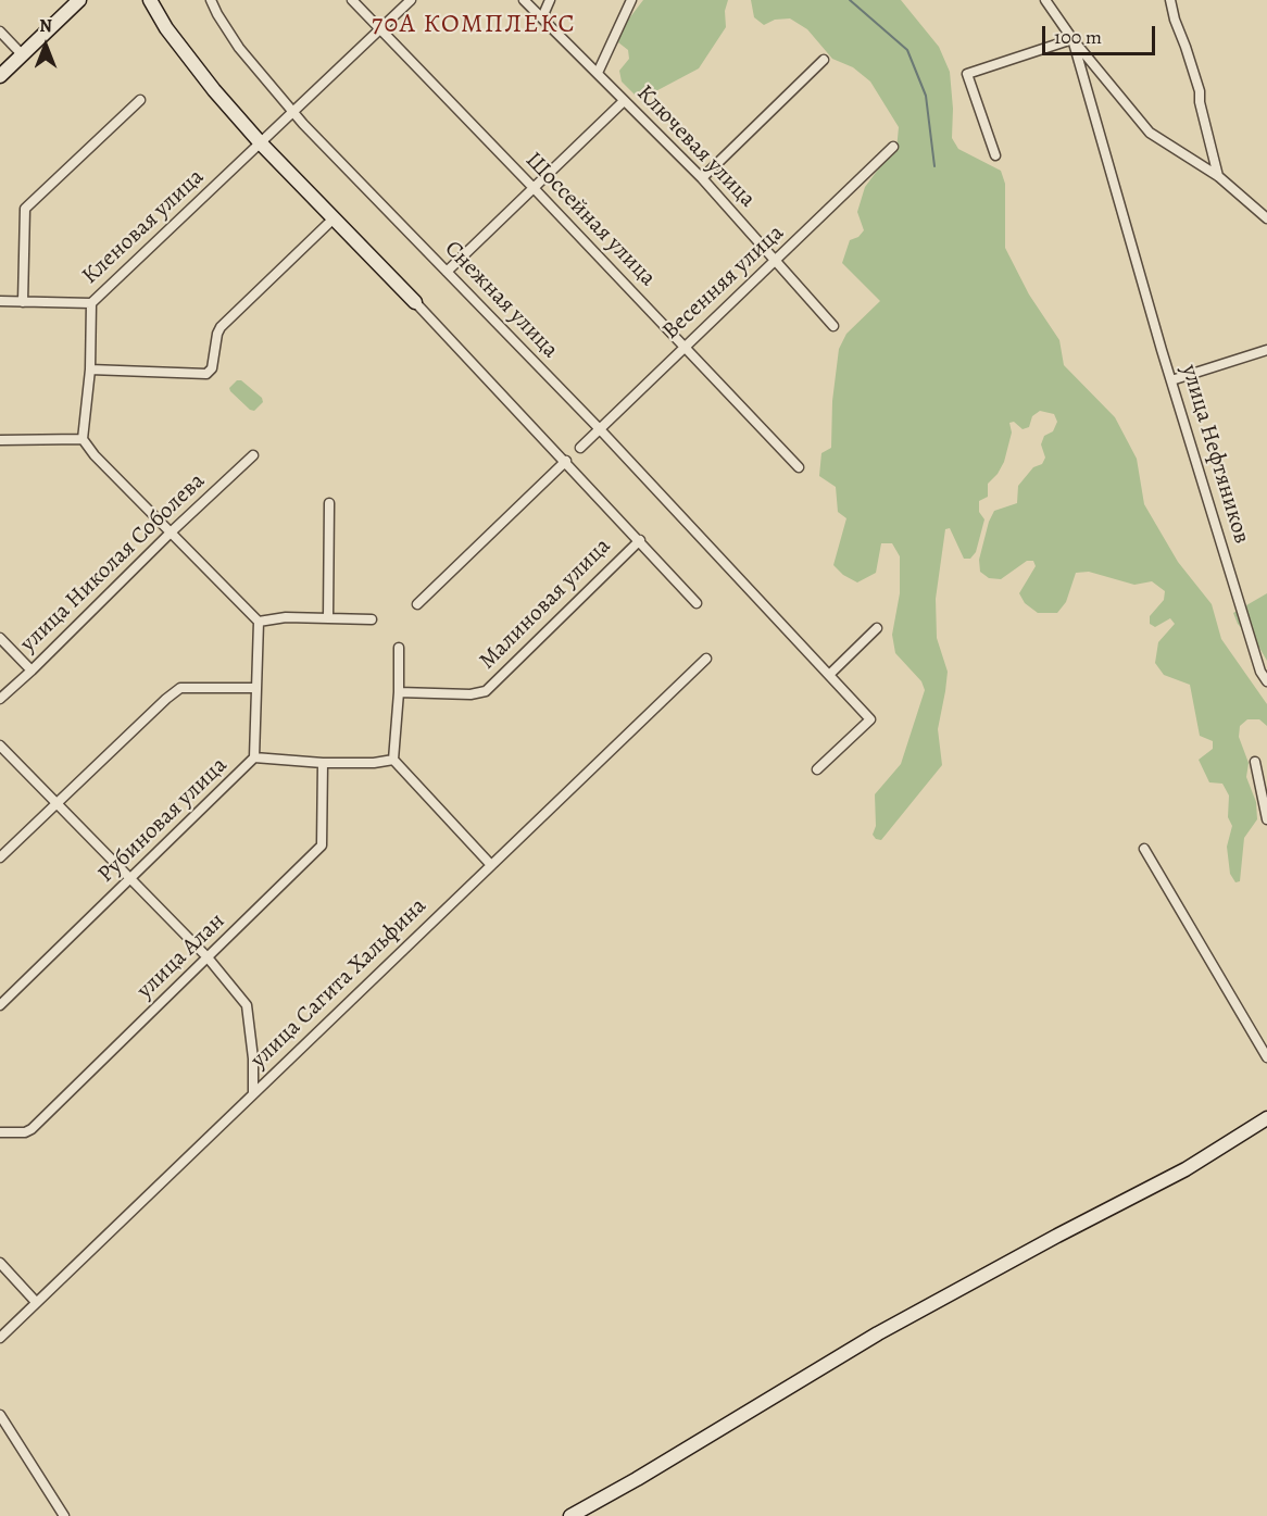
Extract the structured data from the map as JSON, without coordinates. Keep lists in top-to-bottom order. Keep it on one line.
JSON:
{"streets":{"street":["Ключевая улица","Шоссейная улица","Кленовая улица","Весенняя улица","Снежная улица","улица Нефтяников","улица Николая Соболева","Малиновая улица","Рубиновая улица","улица Алан","улица Сагита Хальфина"]},"crossings":[["Ключевая улица","Весенняя улица"],["Шоссейная улица","Кленовая улица"],["Шоссейная улица","Весенняя улица"],["Кленовая улица","Снежная улица"],["Весенняя улица","Снежная улица"]],"districts":["70А КОМПЛЕКС"],"scale_bar":"100 m","north":"top"}
